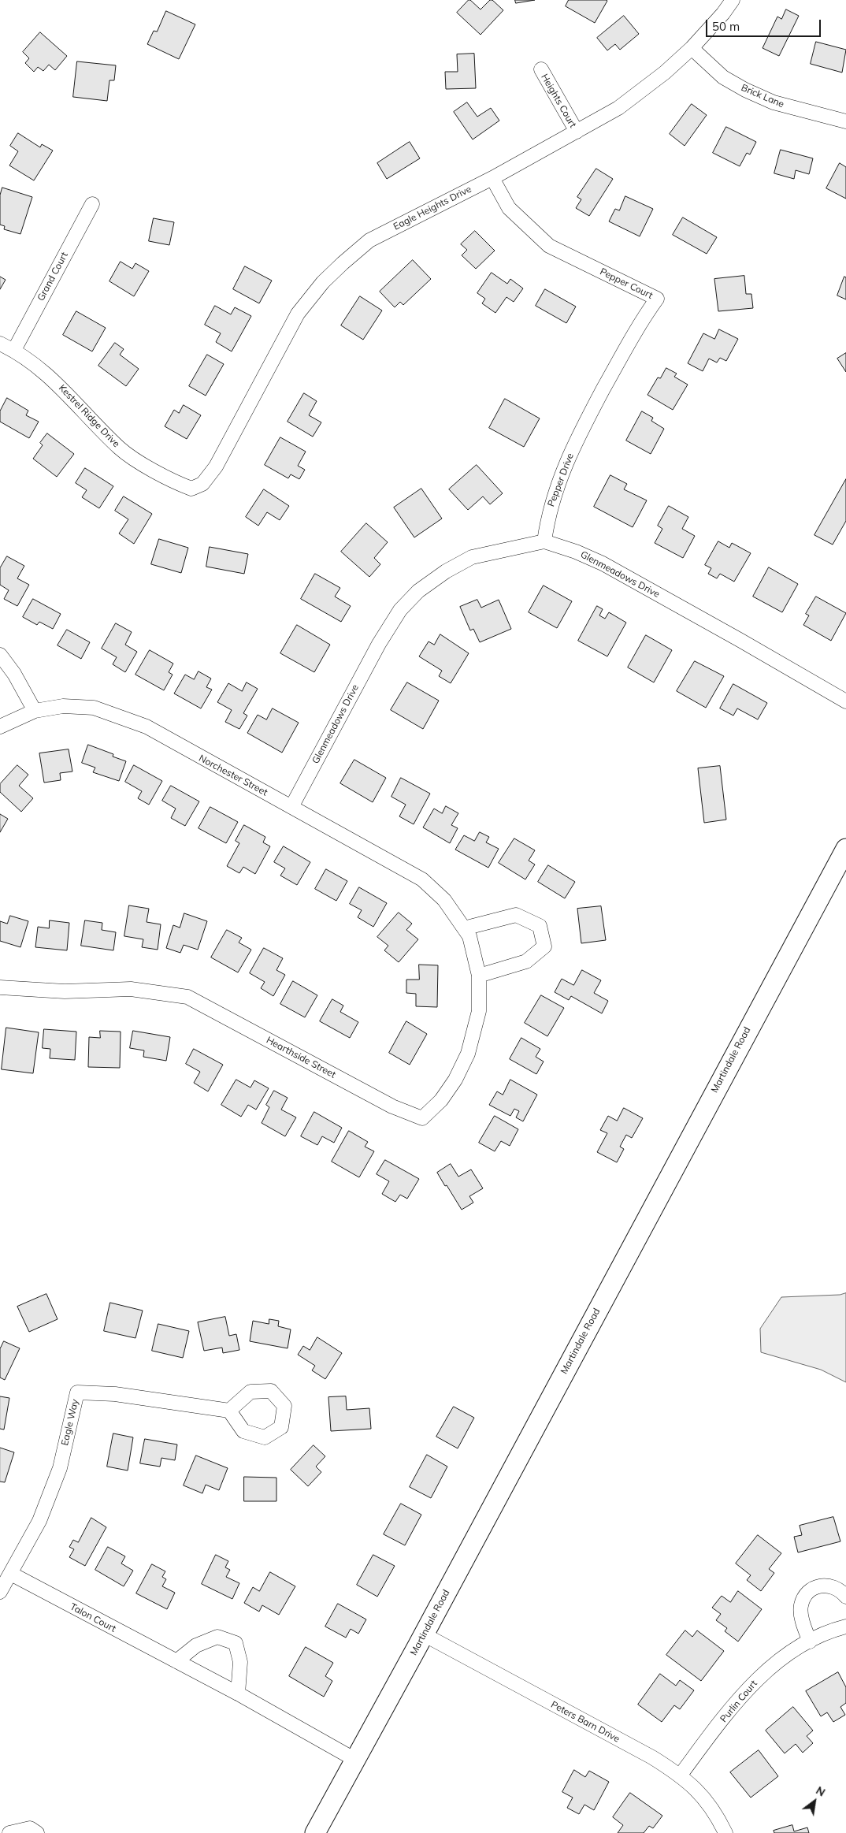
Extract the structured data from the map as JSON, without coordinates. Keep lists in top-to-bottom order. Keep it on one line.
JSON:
{"streets":{"street":["Brick Lane","Heights Court","Eagle Heights Drive","Grand Court","Pepper Court","Kestrel Ridge Drive","Pepper Drive","Glenmeadows Drive","Norchester Street","Hearthside Street","Martindale Road","Eagle Way","Talon Court","Purlin Court","Peters Barn Drive"]},"crossings":[["Brick Lane","Eagle Heights Drive"],["Heights Court","Eagle Heights Drive"],["Eagle Heights Drive","Pepper Court"],["Eagle Heights Drive","Kestrel Ridge Drive"],["Grand Court","Kestrel Ridge Drive"],["Pepper Court","Pepper Drive"],["Pepper Drive","Glenmeadows Drive"],["Glenmeadows Drive","Norchester Street"],["Norchester Street","Hearthside Street"],["Martindale Road","Talon Court"],["Martindale Road","Peters Barn Drive"],["Eagle Way","Talon Court"],["Purlin Court","Peters Barn Drive"]],"scale_bar":"50 m","north":"top right"}
